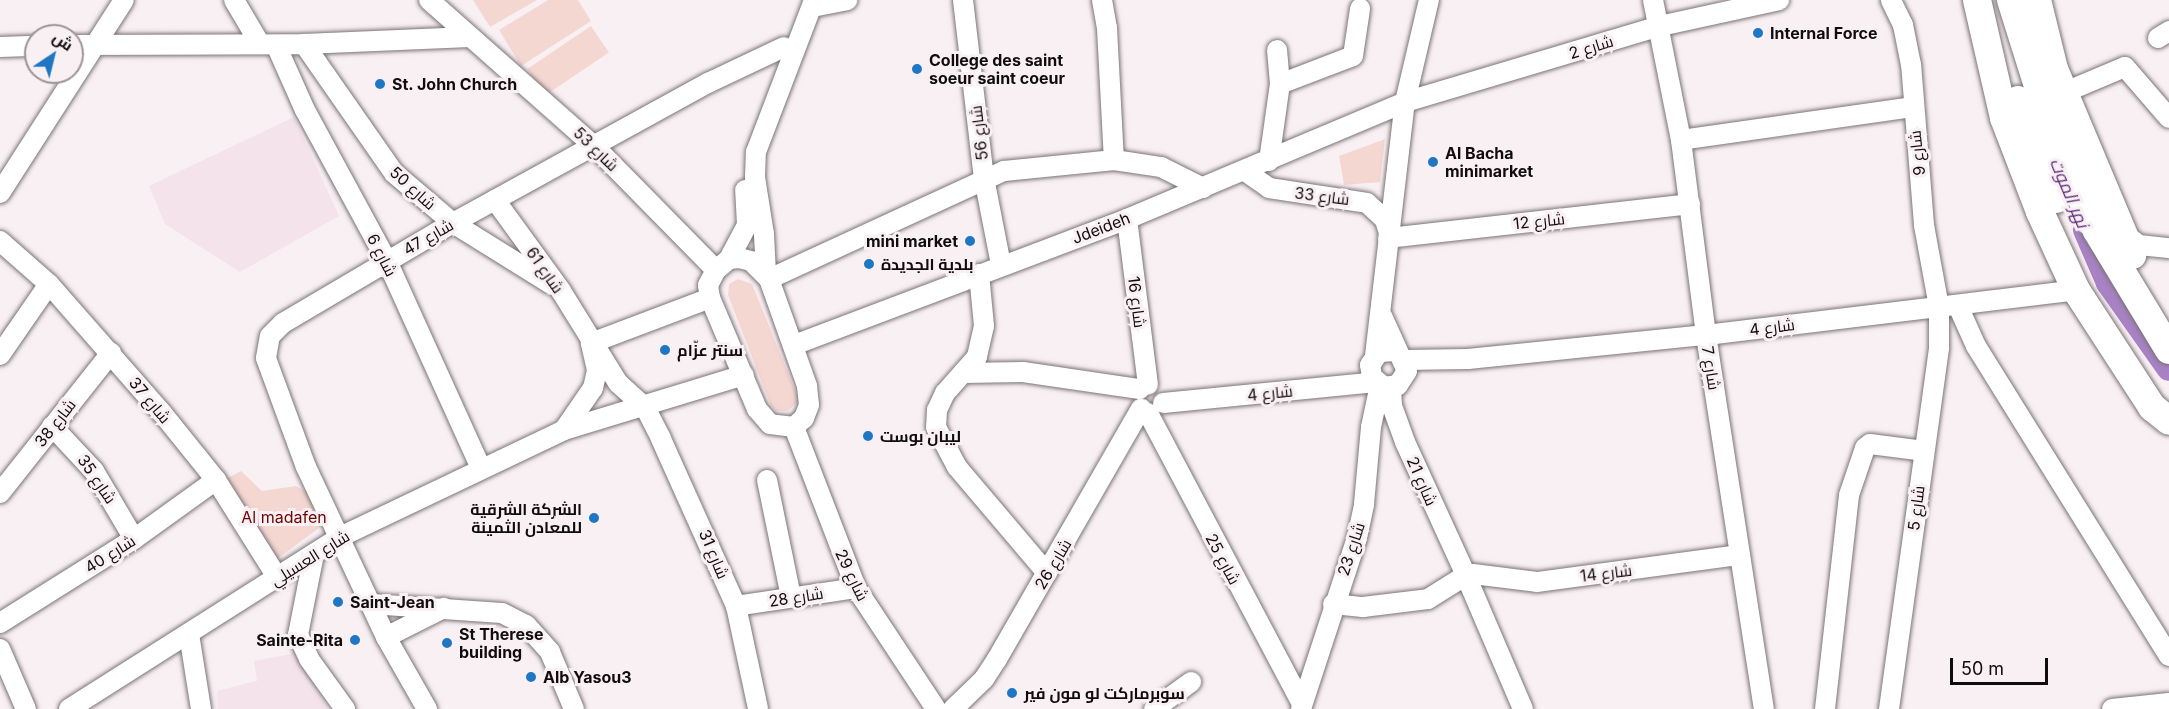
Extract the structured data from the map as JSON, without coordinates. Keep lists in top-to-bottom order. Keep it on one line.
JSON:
{"streets":{"street":["شارع 2","شارع 56","شارع 53","شارع 9","شارع 50","شارع 33","شارع 12","Jdeideh","شارع 47","شارع 6","شارع 61","شارع 16","شارع 4","شارع 7","شارع 37","شارع 38","شارع 35","شارع 21","شارع 5","شارع 23","شارع 40","شارع 31","شارع العسيلي","شارع 25","شارع 26","شارع 14","شارع 29","شارع 28"]},"crossings":[["شارع 2","Jdeideh"],["شارع 2","شارع 7"],["شارع 56","Jdeideh"],["شارع 53","شارع 47"],["شارع 9","شارع 4"],["شارع 9","شارع 5"],["شارع 50","شارع 47"],["شارع 50","شارع 61"],["شارع 33","شارع 12"],["شارع 33","Jdeideh"],["شارع 12","شارع 7"],["Jdeideh","شارع 16"],["شارع 47","شارع 6"],["شارع 47","شارع 61"],["شارع 47","شارع العسيلي"],["شارع 6","شارع العسيلي"],["شارع 61","شارع 31"],["شارع 61","شارع العسيلي"],["شارع 16","شارع 4"],["شارع 16","شارع 25"],["شارع 16","شارع 26"],["شارع 4","شارع 7"],["شارع 4","شارع 21"],["شارع 4","شارع 5"],["شارع 4","شارع 23"],["شارع 4","شارع 25"],["شارع 4","شارع 26"],["شارع 7","شارع 14"],["شارع 37","شارع 38"],["شارع 37","شارع 40"],["شارع 37","شارع العسيلي"],["شارع 38","شارع 35"],["شارع 35","شارع 40"],["شارع 21","شارع 23"],["شارع 21","شارع 14"],["شارع 23","شارع 25"],["شارع 31","شارع العسيلي"],["شارع 31","شارع 28"],["شارع 25","شارع 26"],["شارع 29","شارع 28"]],"water":["نهر الموت"],"parks":["Al madafen"],"places":["Internal Force","College des saint soeur saint coeur","St. John Church","Al Bacha minimarket","mini market","بلدية الجديدة","سنتر عزّام","ليبان بوست","الشركة الشرقية للمعادن الثمينة","Saint-Jean","Sainte-Rita","St Therese building","Alb Yasou3","سوبرماركت لو مون فير"],"scale_bar":"50 m","north":"top right"}
